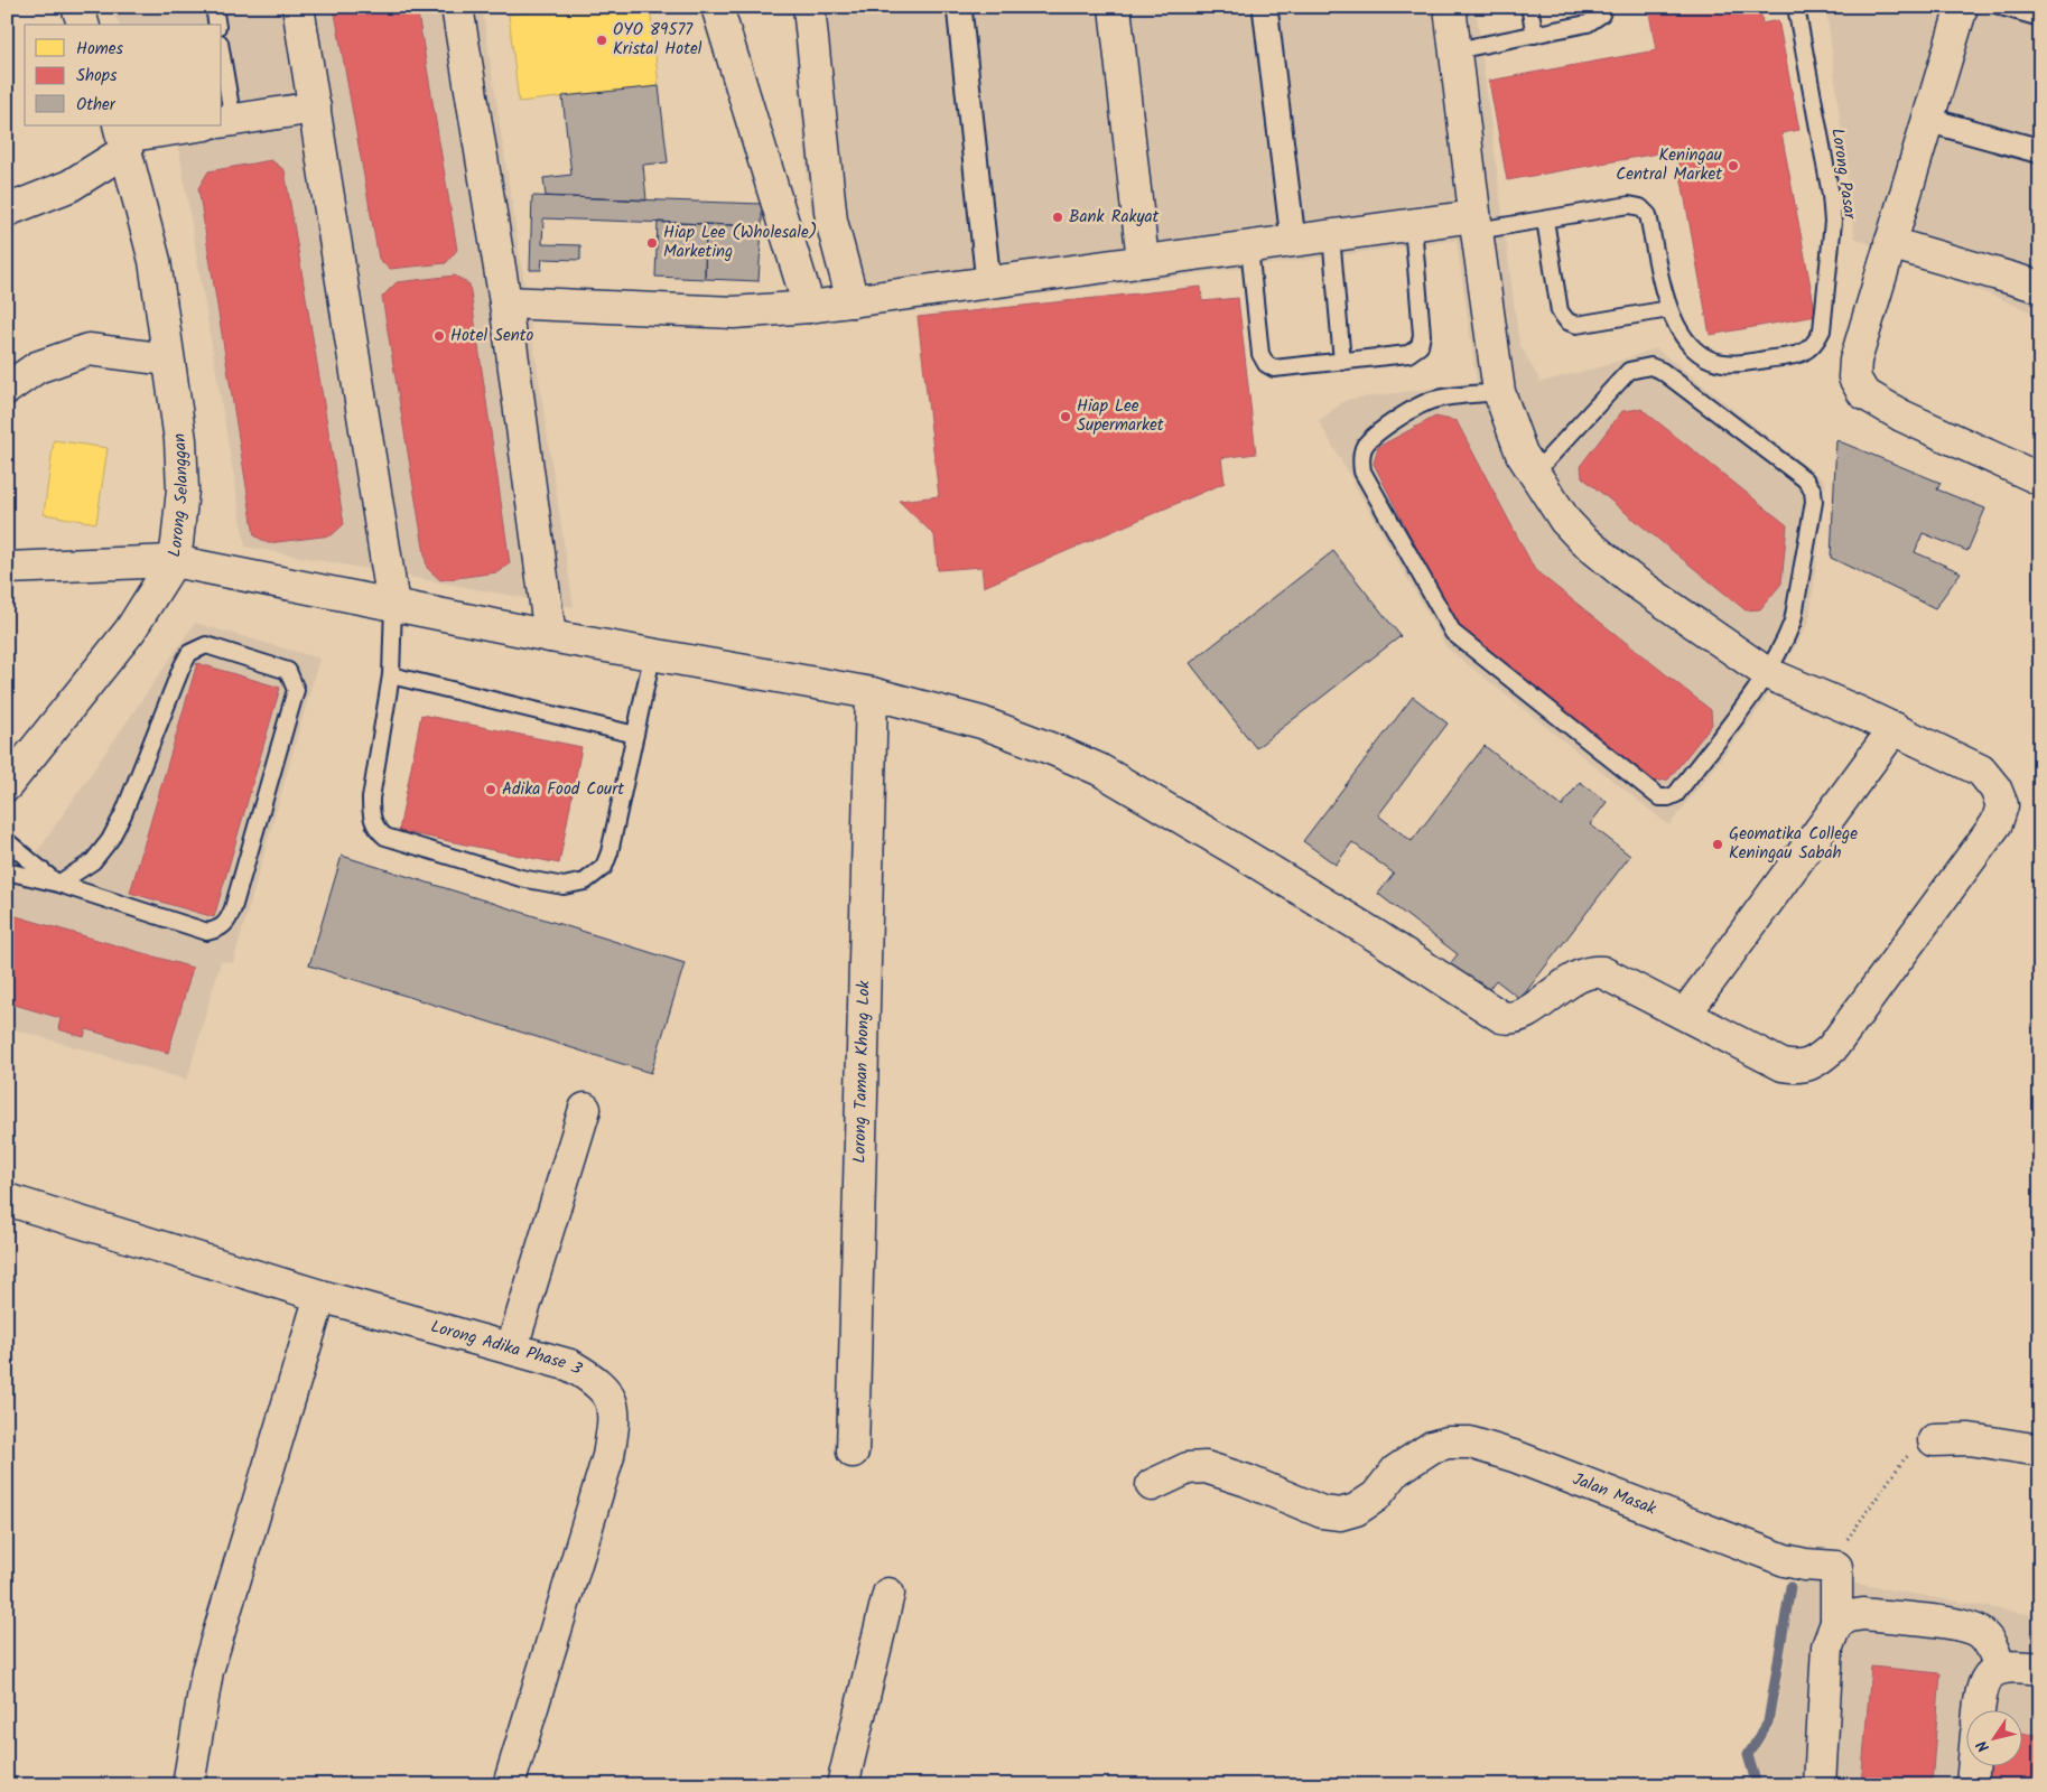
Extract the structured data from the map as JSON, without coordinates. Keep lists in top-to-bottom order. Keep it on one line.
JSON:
{"streets":{"street":["Lorong Selanggan","Lorong Taman Khong Lok","Lorong Adika Phase 3","Jalan Masak"],"lane":["Lorong Pasar"]},"places":["OYO 89577 Kristal Hotel","Keningau Central Market","Bank Rakyat","Hiap Lee (Wholesale) Marketing","Hotel Sento","Hiap Lee Supermarket","Adika Food Court","Geomatika College Keningau Sabah"],"legend":["Homes","Shops","Other"],"north":"bottom left"}
